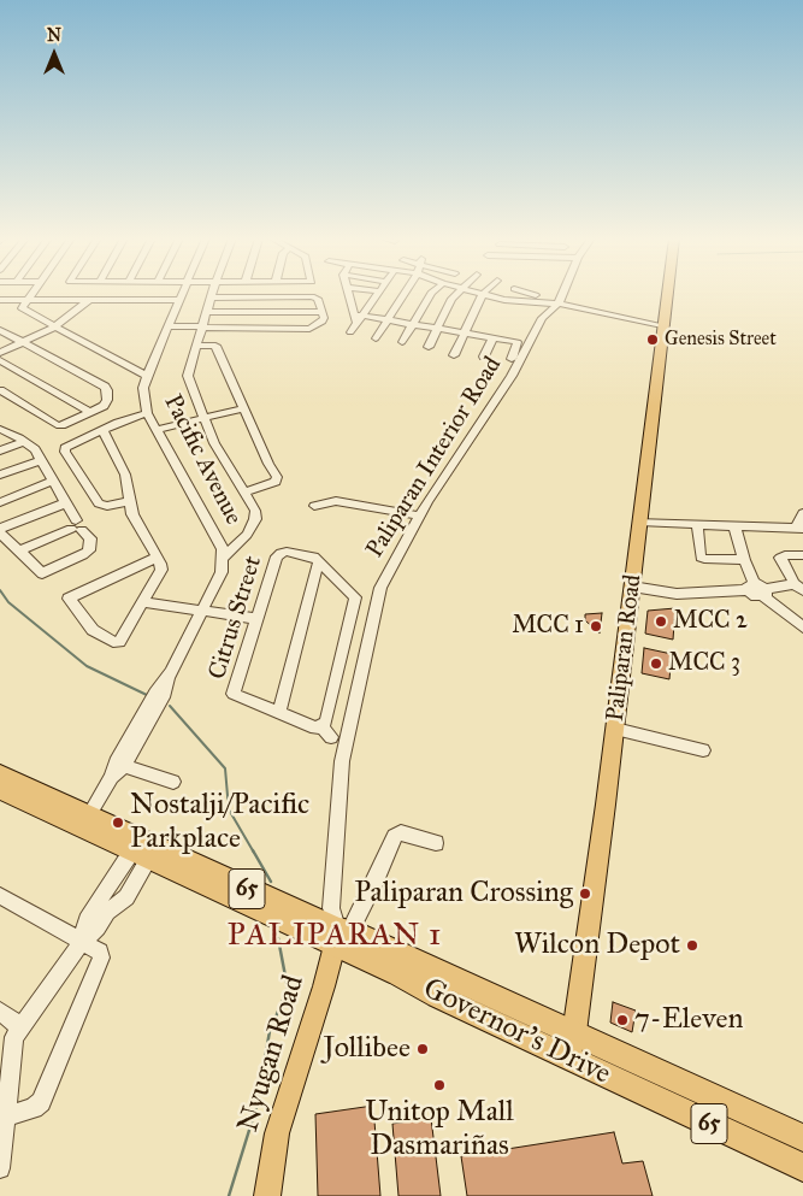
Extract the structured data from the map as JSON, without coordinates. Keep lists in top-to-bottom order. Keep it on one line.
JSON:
{"streets":{"highway":["65","Governor's Drive"],"main road":["Paliparan Road","Nyugan Road"],"street":["Paliparan Interior Road","Pacific Avenue","Citrus Street"]},"crossings":[["Paliparan Interior Road","Governor's Drive"],["Paliparan Interior Road","Nyugan Road"],["Pacific Avenue","Governor's Drive"],["Paliparan Road","Governor's Drive"],["Governor's Drive","Nyugan Road"]],"districts":["PALIPARAN 1"],"places":["Genesis Street","MCC 2","MCC 1","MCC 3","Nostalji/Pacific Parkplace","Paliparan Crossing","Wilcon Depot","7-Eleven","Jollibee","Unitop Mall Dasmariñas"],"north":"top"}
